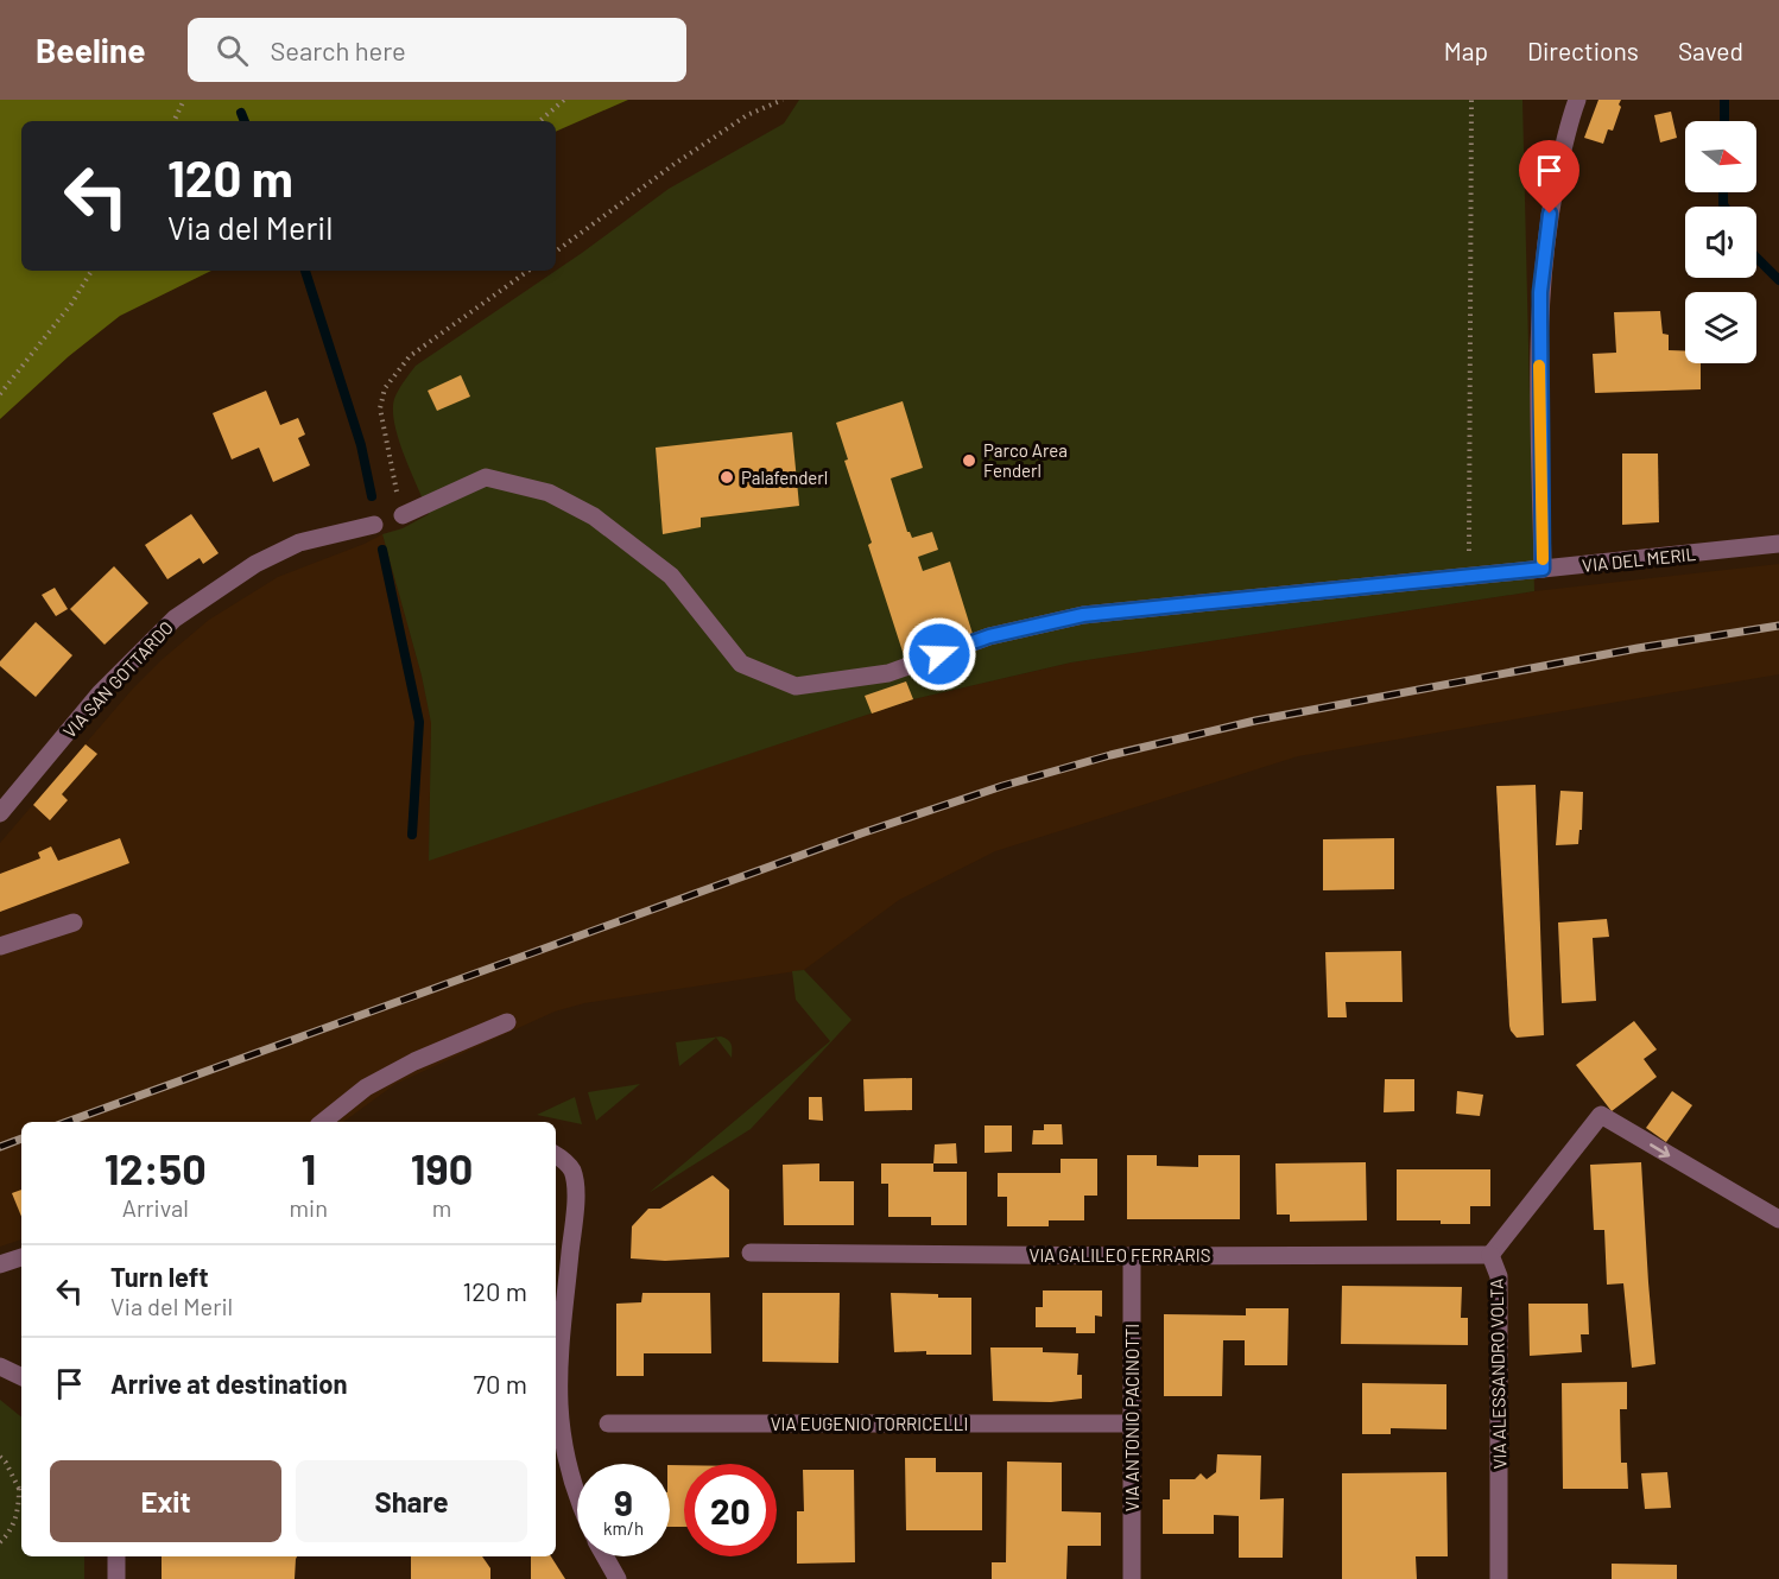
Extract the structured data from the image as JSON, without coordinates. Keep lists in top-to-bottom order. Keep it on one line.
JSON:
{"streets":{"street":["VIA DEL MERIL","VIA SAN GOTTARDO","VIA GALILEO FERRARIS","VIA ALESSANDRO VOLTA","VIA ANTONIO PACINOTTI","VIA EUGENIO TORRICELLI"]},"crossings":[["VIA GALILEO FERRARIS","VIA ALESSANDRO VOLTA"],["VIA GALILEO FERRARIS","VIA ANTONIO PACINOTTI"],["VIA ANTONIO PACINOTTI","VIA EUGENIO TORRICELLI"]],"places":["Parco Area Fenderl","Palafenderl"],"north":"right","page":{"header":"Beeline","search":"Search here","nav":["Map","Directions","Saved"],"turn":["120 m","Via del Meril"],"eta":["12:50","Arrival","1","min","190","m"],"list":[{"name":"Turn left","note":"Via del Meril","value":"120 m"},{"name":"Arrive at destination","value":"70 m"}],"buttons":["Exit","Share"],"speed":"9 km/h","limit":"20"}}
